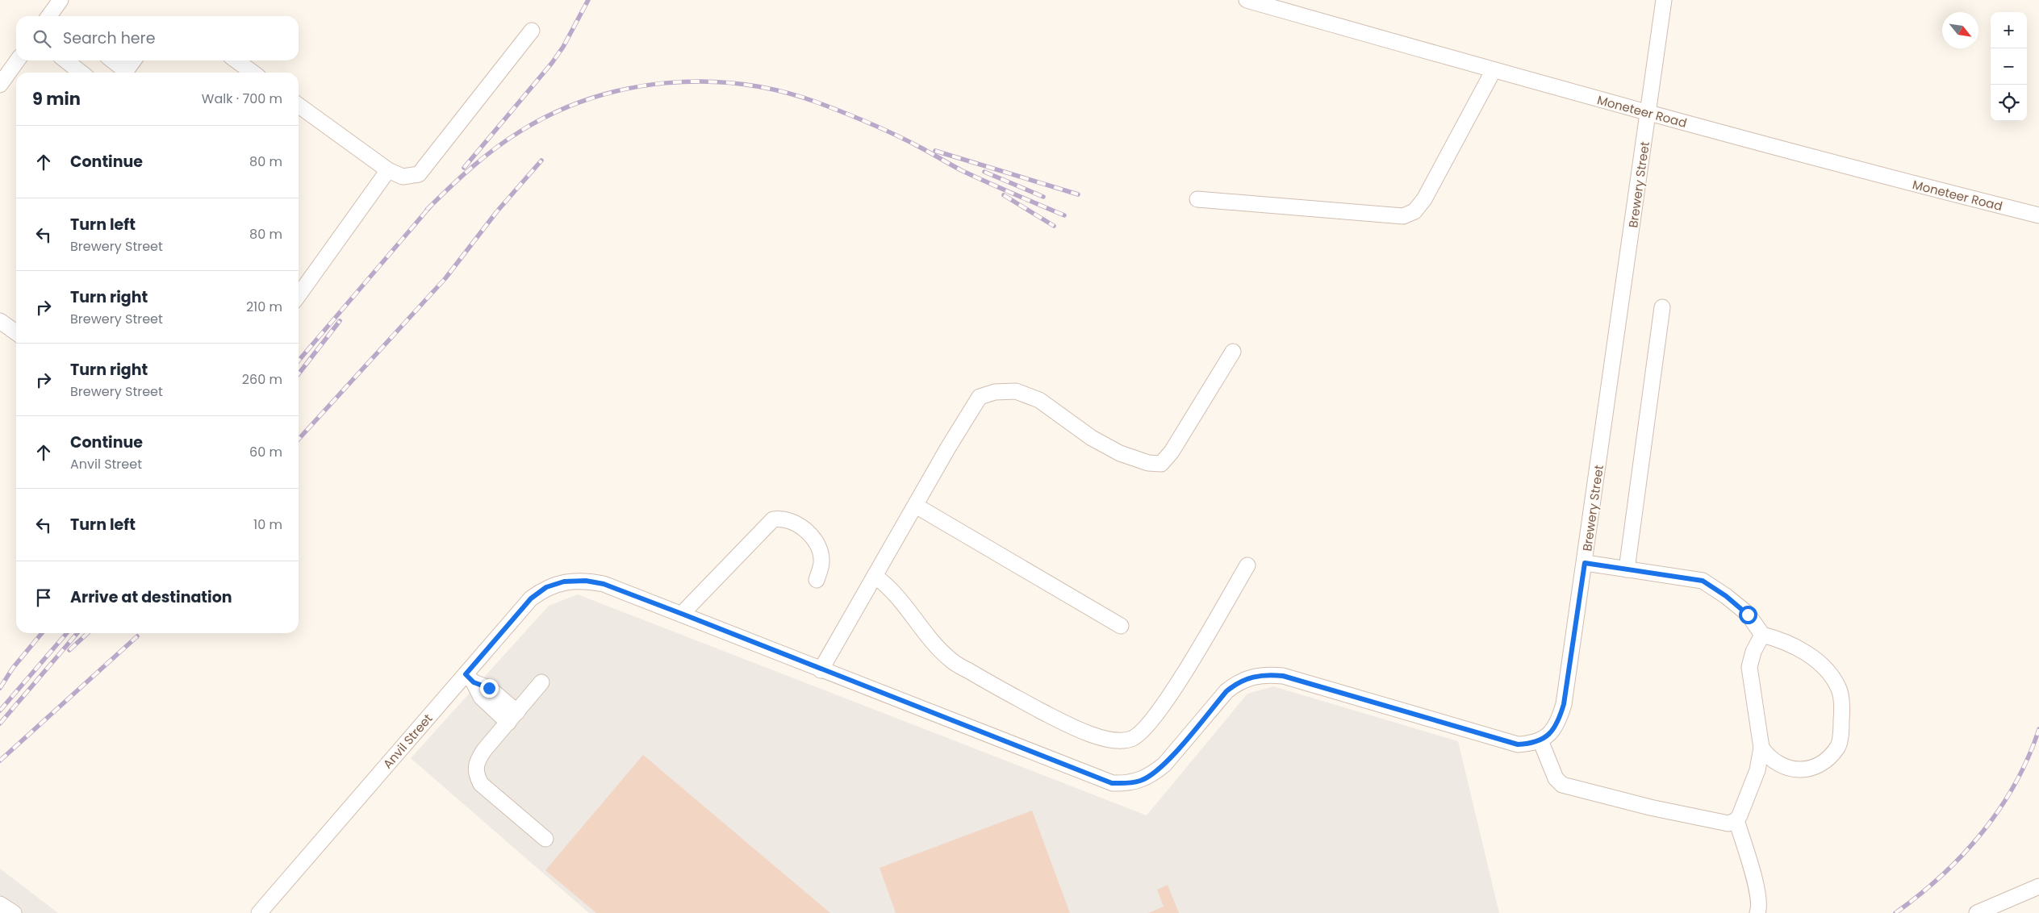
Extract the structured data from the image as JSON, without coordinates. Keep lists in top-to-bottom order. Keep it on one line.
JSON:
{"streets":{"street":["Moneteer Road","Brewery Street","Anvil Street"]},"crossings":[["Moneteer Road","Brewery Street"]],"north":"bottom right","page":{"map_buttons":["+","−"],"search":"Search here","heading":["9 min","Walk · 700 m"],"list":[["Continue","80 m"],["Turn left","Brewery Street","80 m"],["Turn right","Brewery Street","210 m"],["Turn right","Brewery Street","260 m"],["Continue","Anvil Street","60 m"],["Turn left","10 m"],"Arrive at destination"]}}
